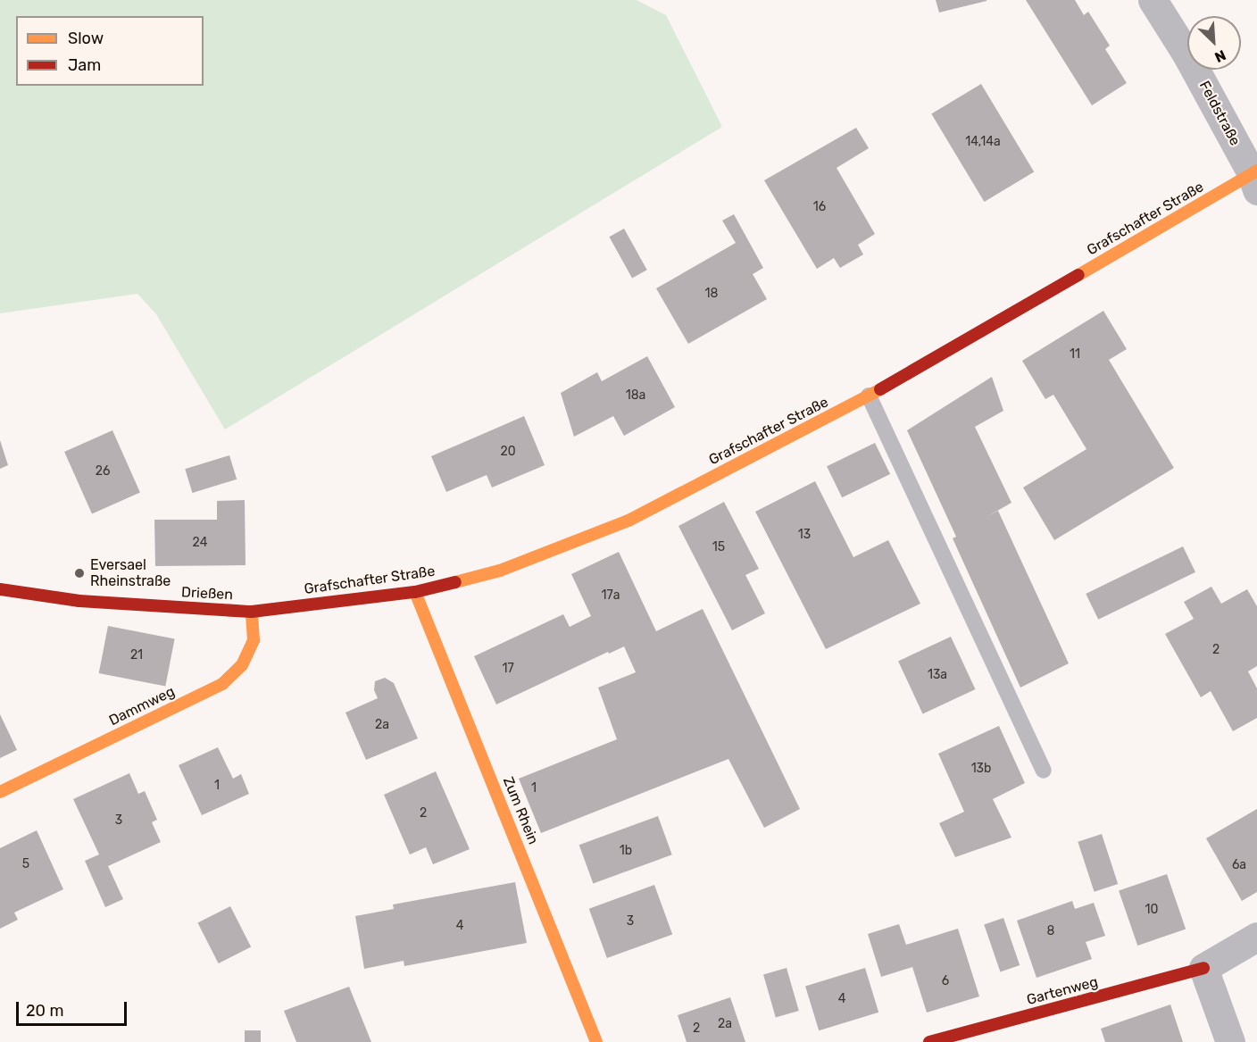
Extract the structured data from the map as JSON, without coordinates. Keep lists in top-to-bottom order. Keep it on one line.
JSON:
{"streets":{"street":["Feldstraße","Grafschafter Straße","Drießen","Dammweg","Zum Rhein","Gartenweg"]},"crossings":[["Feldstraße","Grafschafter Straße"],["Grafschafter Straße","Drießen"],["Grafschafter Straße","Dammweg"],["Grafschafter Straße","Zum Rhein"],["Drießen","Dammweg"]],"places":["Eversael Rheinstraße"],"house_numbers":["14,14a","16","18","11","18a","20","26","13","24","15","17a","2","21","17","13a","2a","13b","1","1","2","3","1b","5","6a","10","3","4","8","6","4","2a","2"],"legend":["Slow","Jam"],"scale_bar":"20 m","north":"bottom right"}
